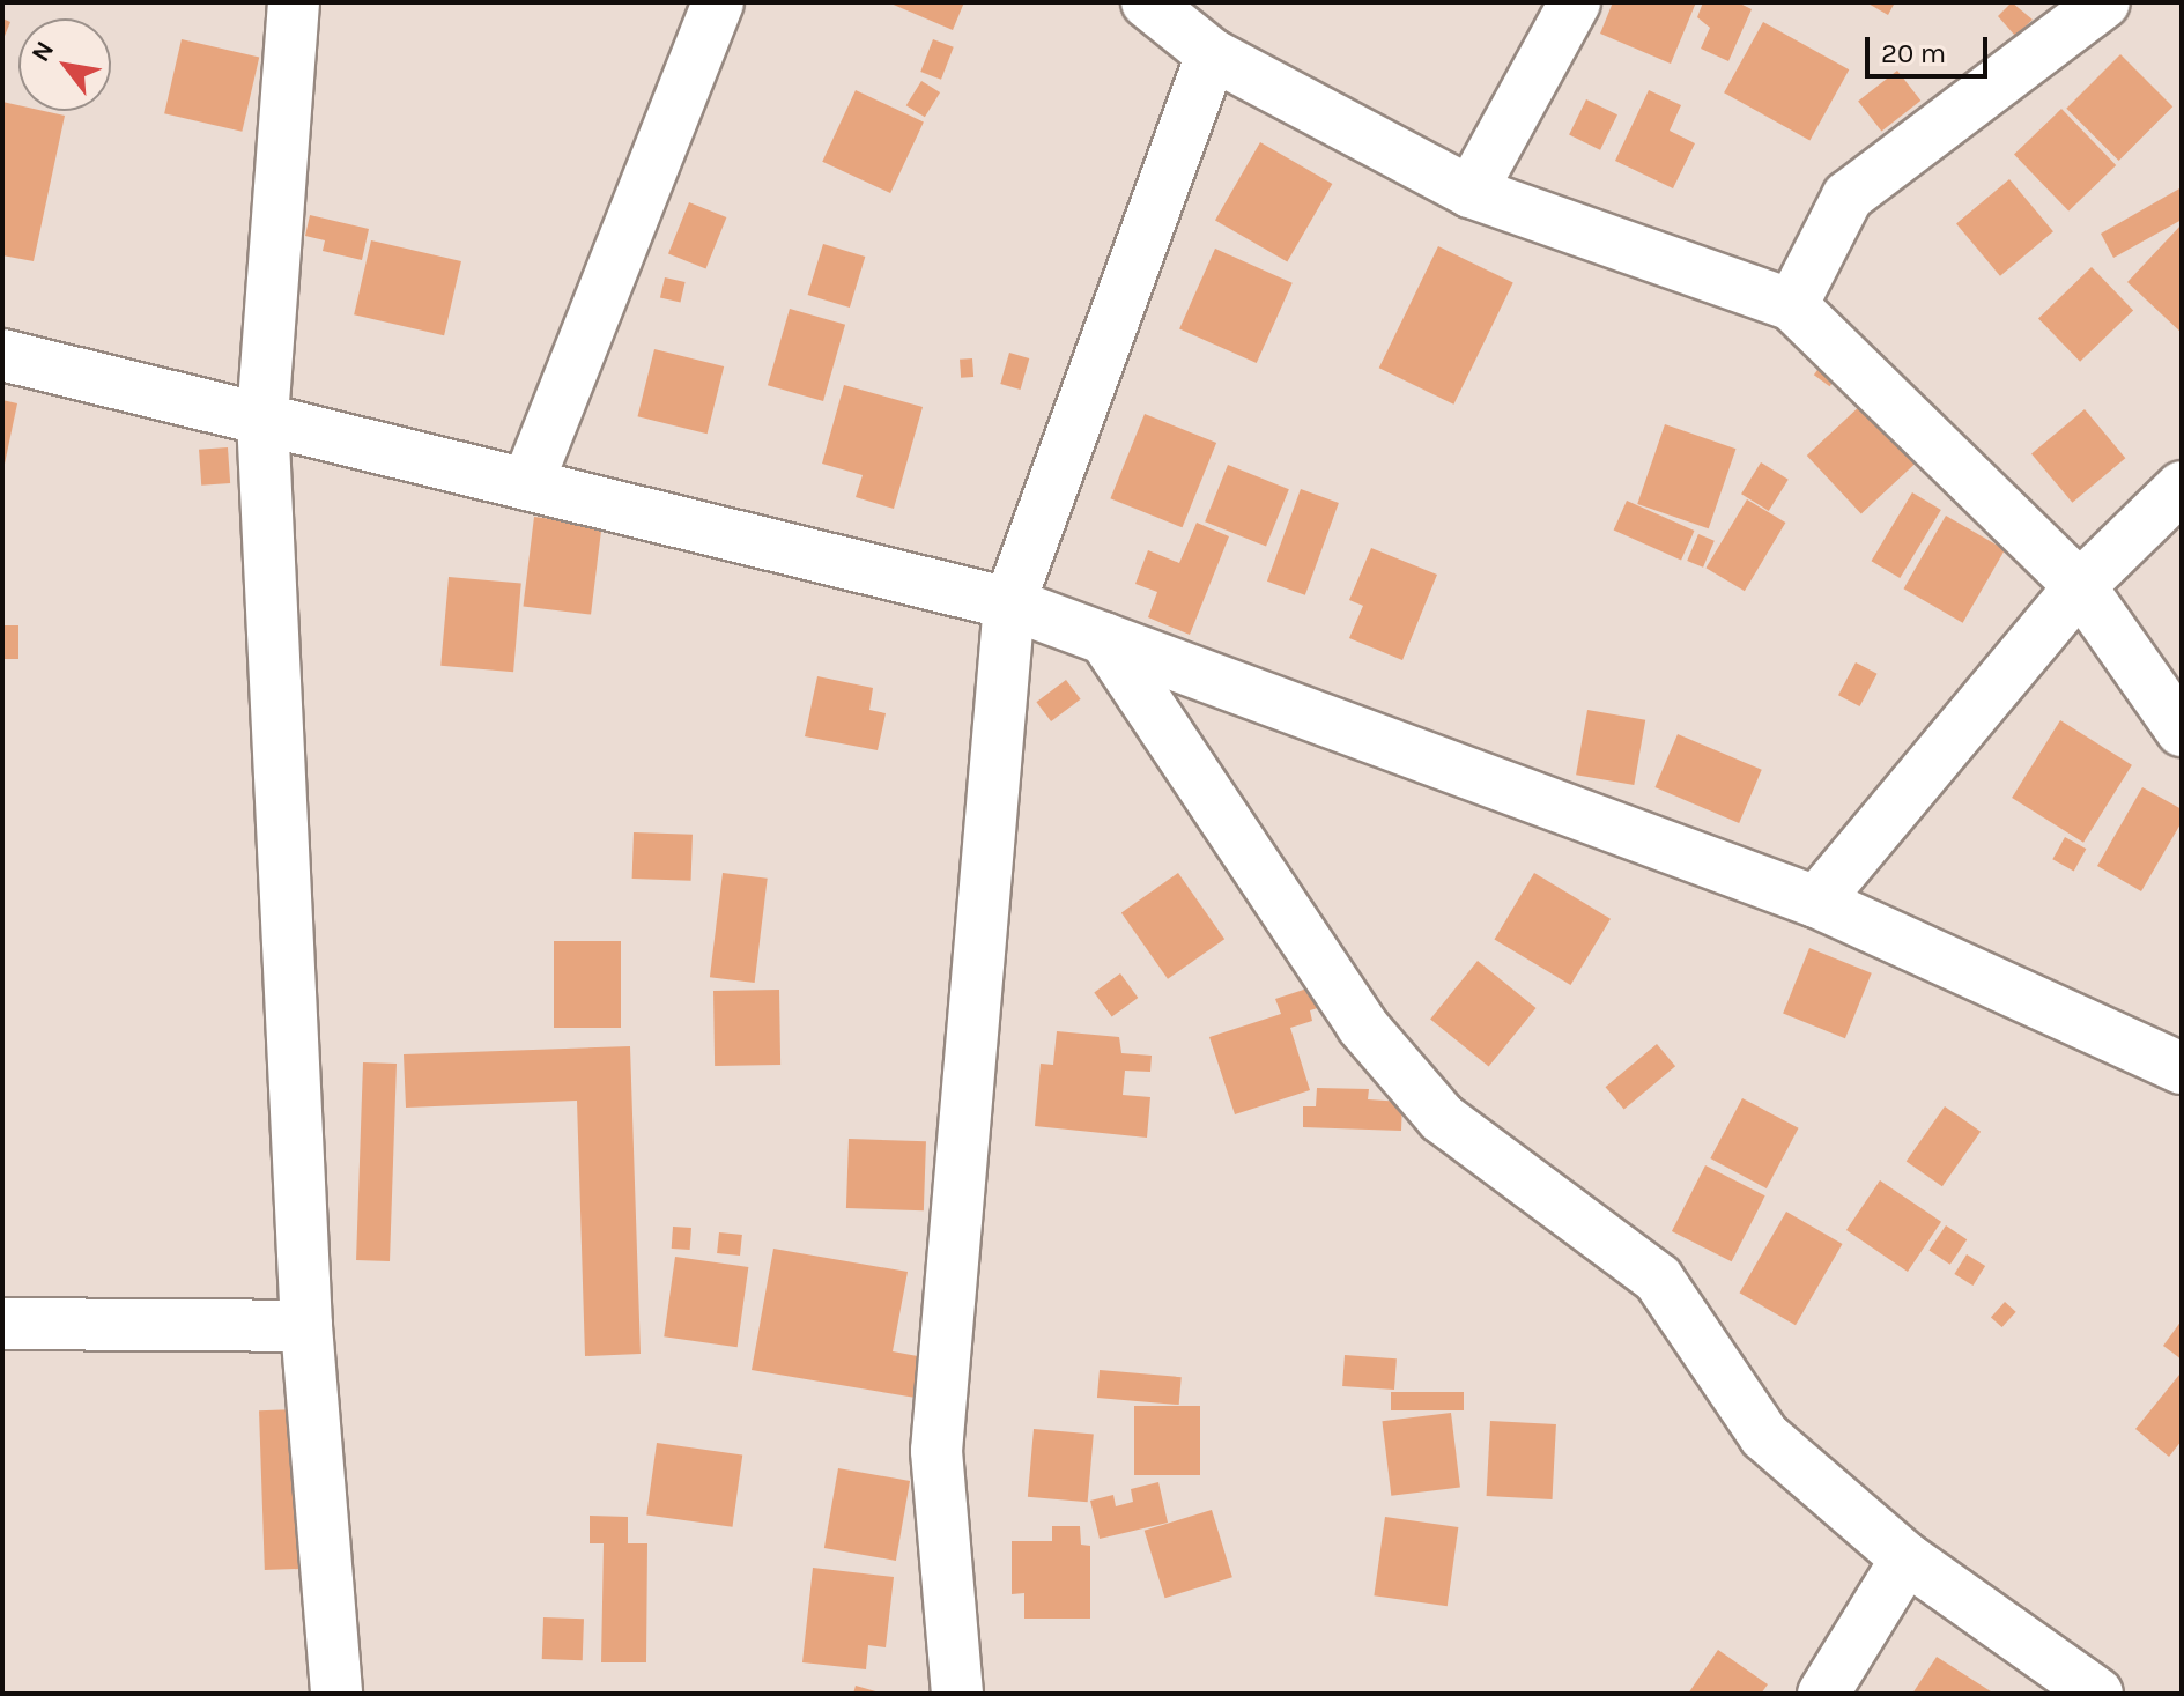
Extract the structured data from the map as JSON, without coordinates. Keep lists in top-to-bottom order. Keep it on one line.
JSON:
{"scale_bar":"20 m","north":"top left"}
